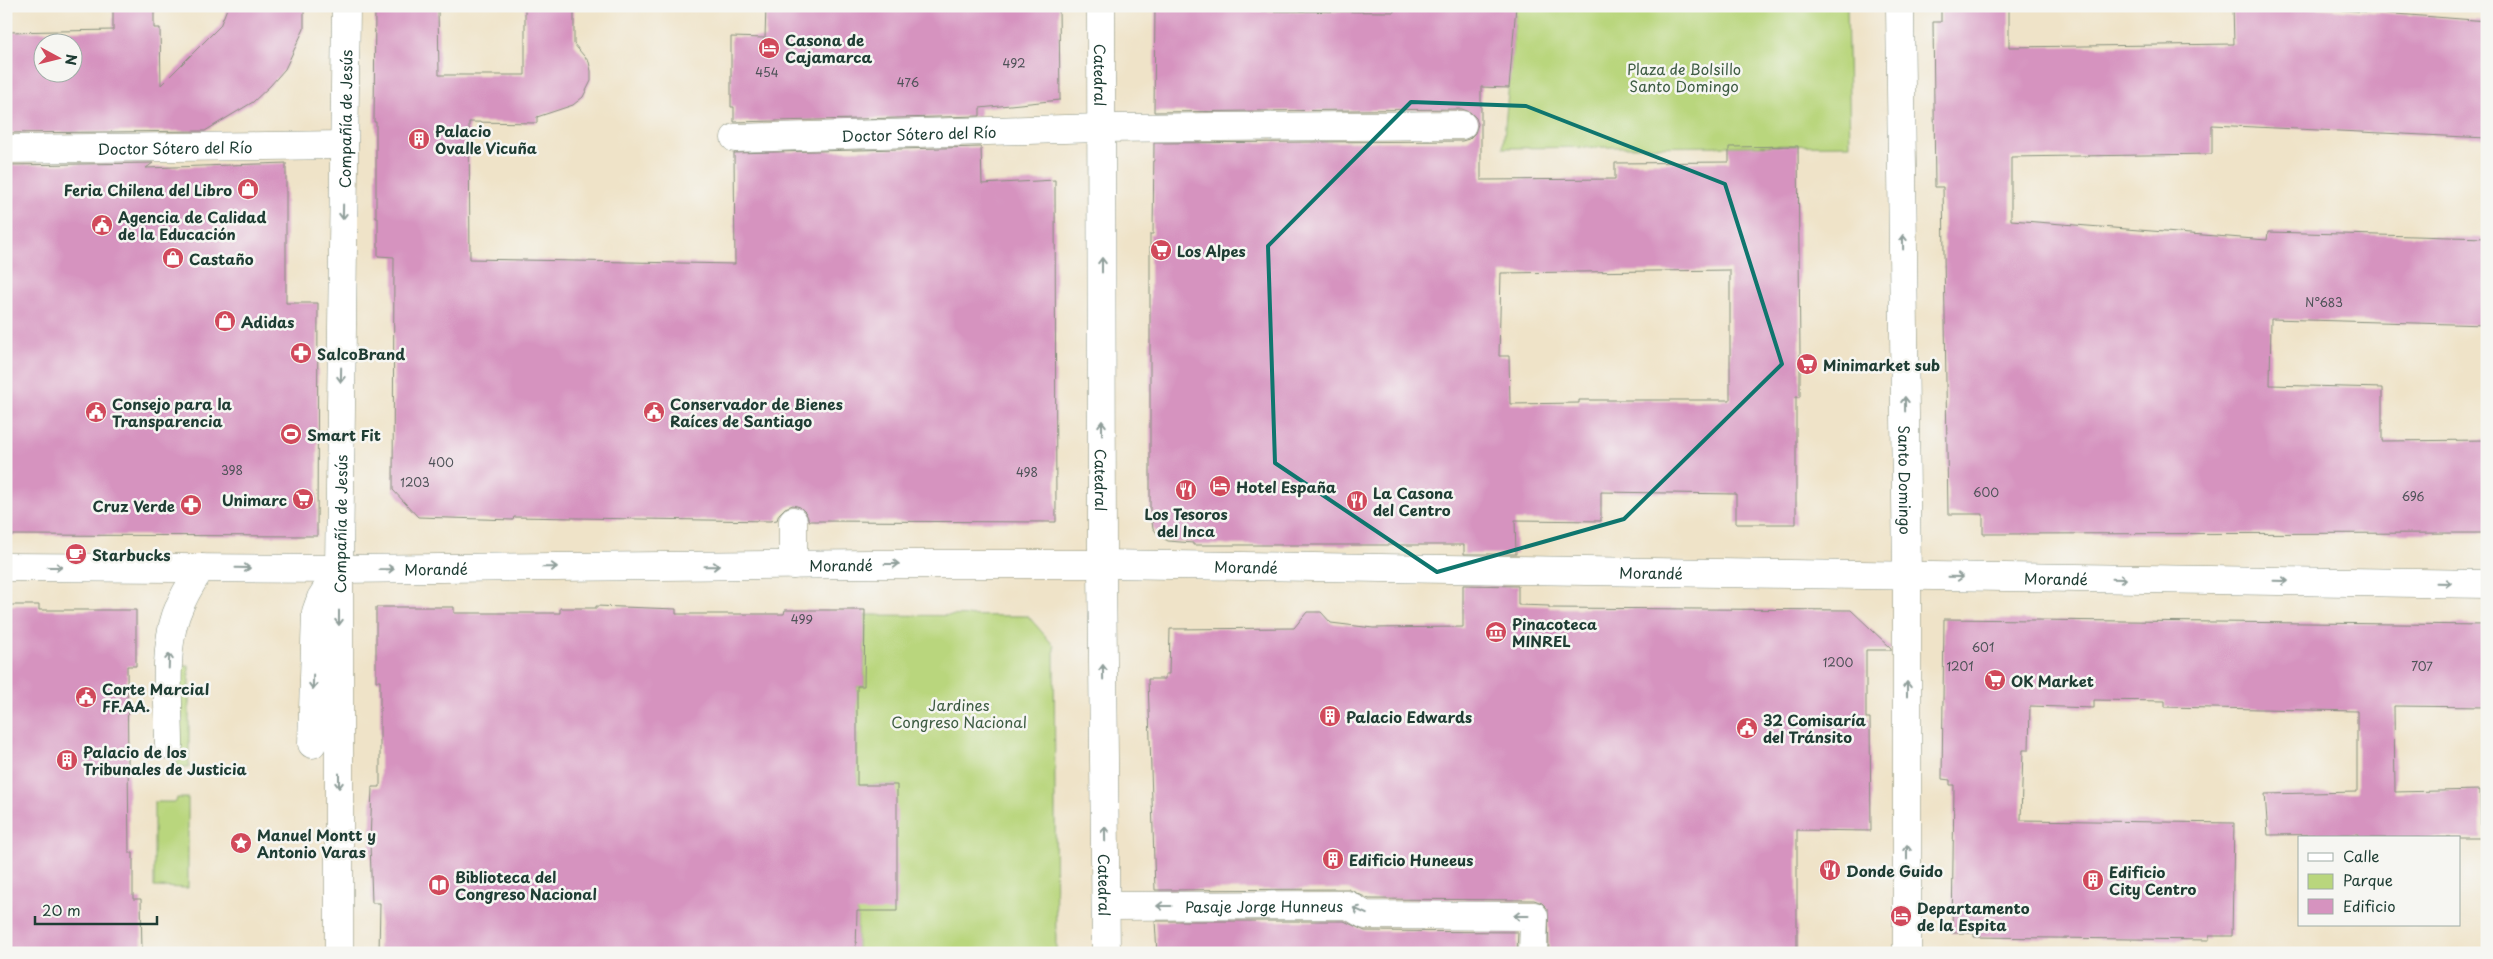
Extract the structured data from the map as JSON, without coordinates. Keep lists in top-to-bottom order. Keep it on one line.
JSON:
{"streets":{"street":["Catedral","Compañía de Jesús","Doctor Sótero del Río","Santo Domingo","Morandé","Pasaje Jorge Hunneus"]},"crossings":[["Catedral","Doctor Sótero del Río"],["Catedral","Morandé"],["Catedral","Pasaje Jorge Hunneus"],["Compañía de Jesús","Doctor Sótero del Río"],["Compañía de Jesús","Morandé"],["Santo Domingo","Morandé"]],"one_way":["Catedral","Santo Domingo","Morandé","Pasaje Jorge Hunneus"],"parks":["Plaza de Bolsillo Santo Domingo","Jardines Congreso Nacional"],"places":{"hotel":["Casona de Cajamarca","Hotel España","Departamento de la Espita"],"building":["Palacio Ovalle Vicuña","Palacio Edwards","Palacio de los Tribunales de Justicia","Edificio Huneeus","Edificio City Centro"],"shop":["Feria Chilena del Libro","Castaño","Adidas"],"public building":["Agencia de Calidad de la Educación","Consejo para la Transparencia","Conservador de Bienes Raíces de Santiago","Corte Marcial FF.AA.","32 Comisaría del Tránsito"],"supermarket":["Los Alpes","Minimarket sub","Unimarc","OK Market"],"pharmacy":["SalcoBrand","Cruz Verde"],"sports":["Smart Fit"],"restaurant":["Los Tesoros del Inca","La Casona del Centro","Donde Guido"],"cafe":["Starbucks"],"museum":["Pinacoteca MINREL"],"place":["Manuel Montt y Antonio Varas"],"library":["Biblioteca del Congreso Nacional"]},"house_numbers":["492","454","476","N°683","400","398","498","1203","600","696","499","601","1200","1201","707"],"legend":["Calle","Parque","Edificio"],"scale_bar":"20 m","north":"right"}
